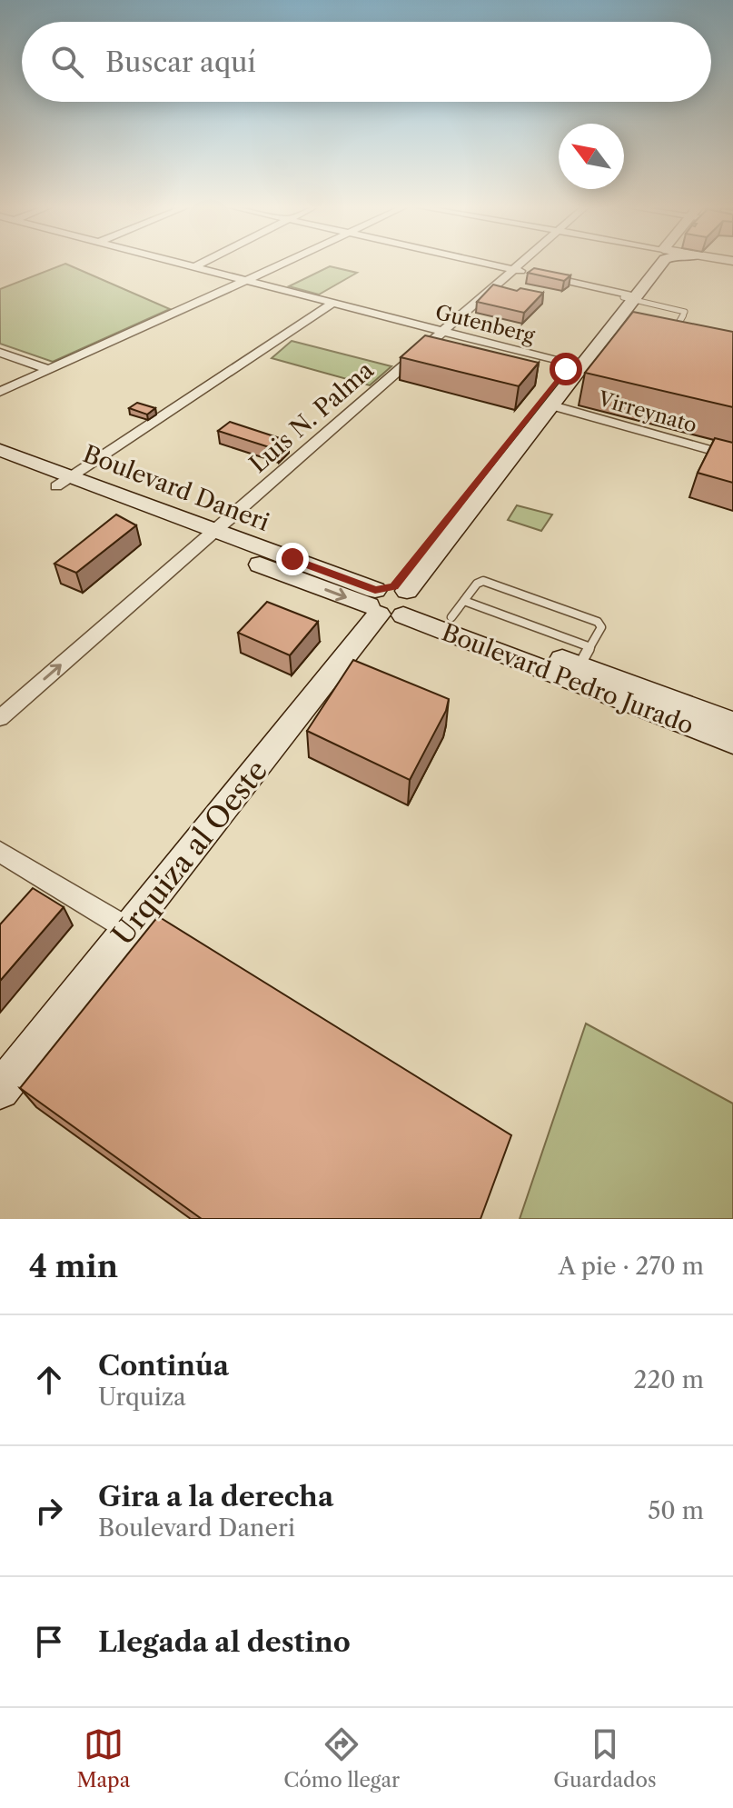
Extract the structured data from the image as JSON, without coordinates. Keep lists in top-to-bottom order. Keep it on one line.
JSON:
{"streets":{"main road":["Boulevard Daneri","Boulevard Pedro Jurado","Urquiza al Oeste"],"street":["Gutenberg","Virreynato","Luis N. Palma"]},"crossings":[["Gutenberg","Luis N. Palma"],["Luis N. Palma","Boulevard Daneri"],["Boulevard Daneri","Boulevard Pedro Jurado"],["Boulevard Daneri","Urquiza al Oeste"],["Boulevard Pedro Jurado","Urquiza al Oeste"]],"one_way":["Luis N. Palma"],"north":"top left","page":{"search":"Buscar aquí","heading":["4 min","A pie · 270 m"],"list":[["Continúa","Urquiza","220 m"],["Gira a la derecha","Boulevard Daneri","50 m"],"Llegada al destino"],"nav":["Mapa","Cómo llegar","Guardados"]}}
